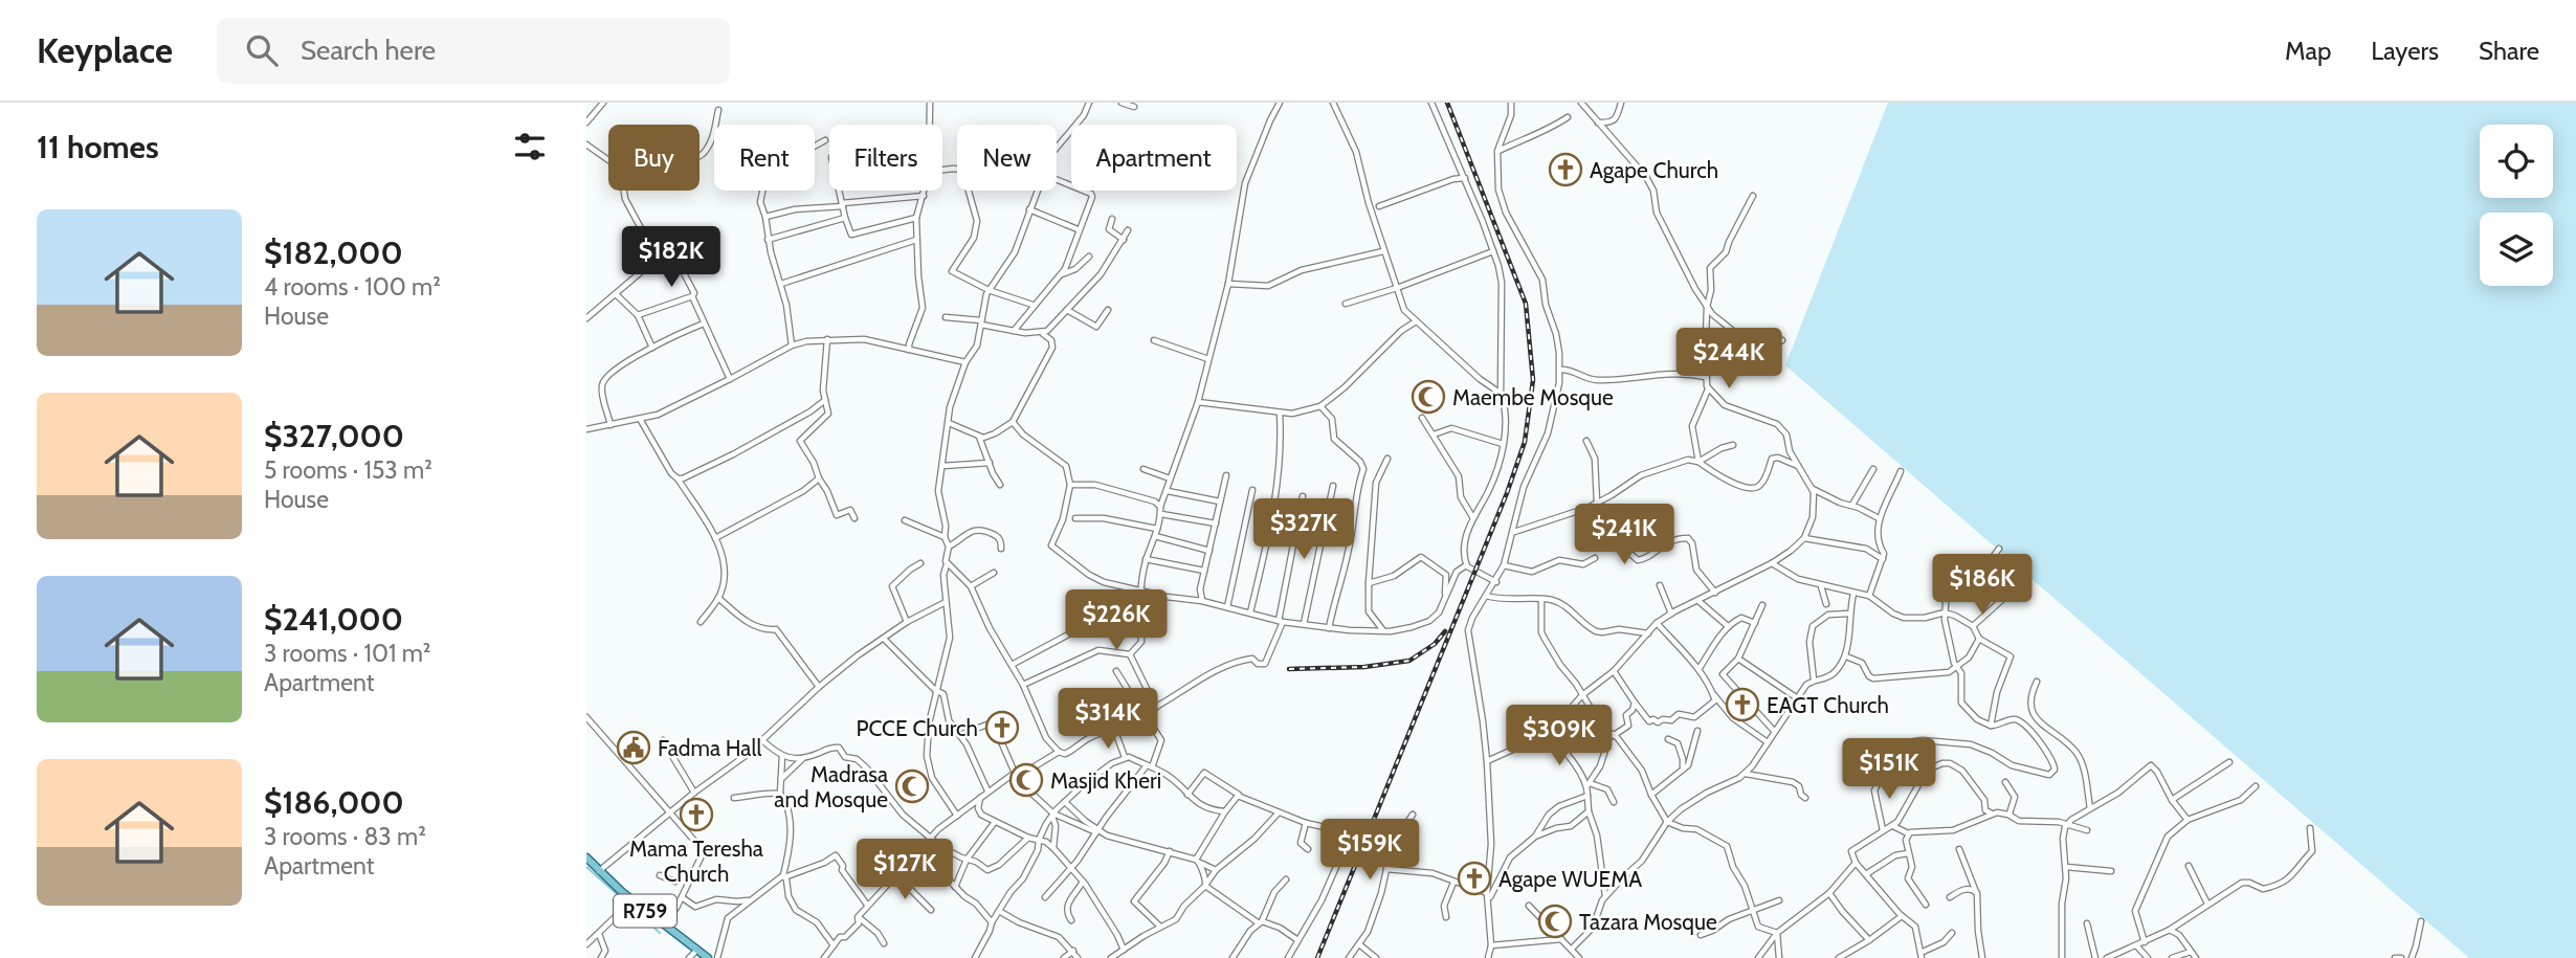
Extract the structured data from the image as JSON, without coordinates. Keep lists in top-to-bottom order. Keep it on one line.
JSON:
{"streets":{"main road":["R759"]},"places":{"church":["Agape Church","EAGT Church","PCCE Church","Mama Teresha Church","Agape WUEMA"],"mosque":["Maembe Mosque","Masjid Kheri","Madrasa and Mosque","Tazara Mosque"],"public building":["Fadma Hall"]},"page":{"header":"Keyplace","search":"Search here","nav":["Map","Layers","Share"],"heading":"11 homes","chip":["Buy","Rent","Filters","New","Apartment"],"list":[{"name":"$182,000","note":"4 rooms · 100 m² · House"},{"name":"$327,000","note":"5 rooms · 153 m² · House"},{"name":"$241,000","note":"3 rooms · 101 m² · Apartment"},{"name":"$186,000","note":"3 rooms · 83 m² · Apartment"}],"price":["$182K","$244K","$327K","$241K","$186K","$226K","$314K","$309K","$151K","$159K","$127K"]}}
